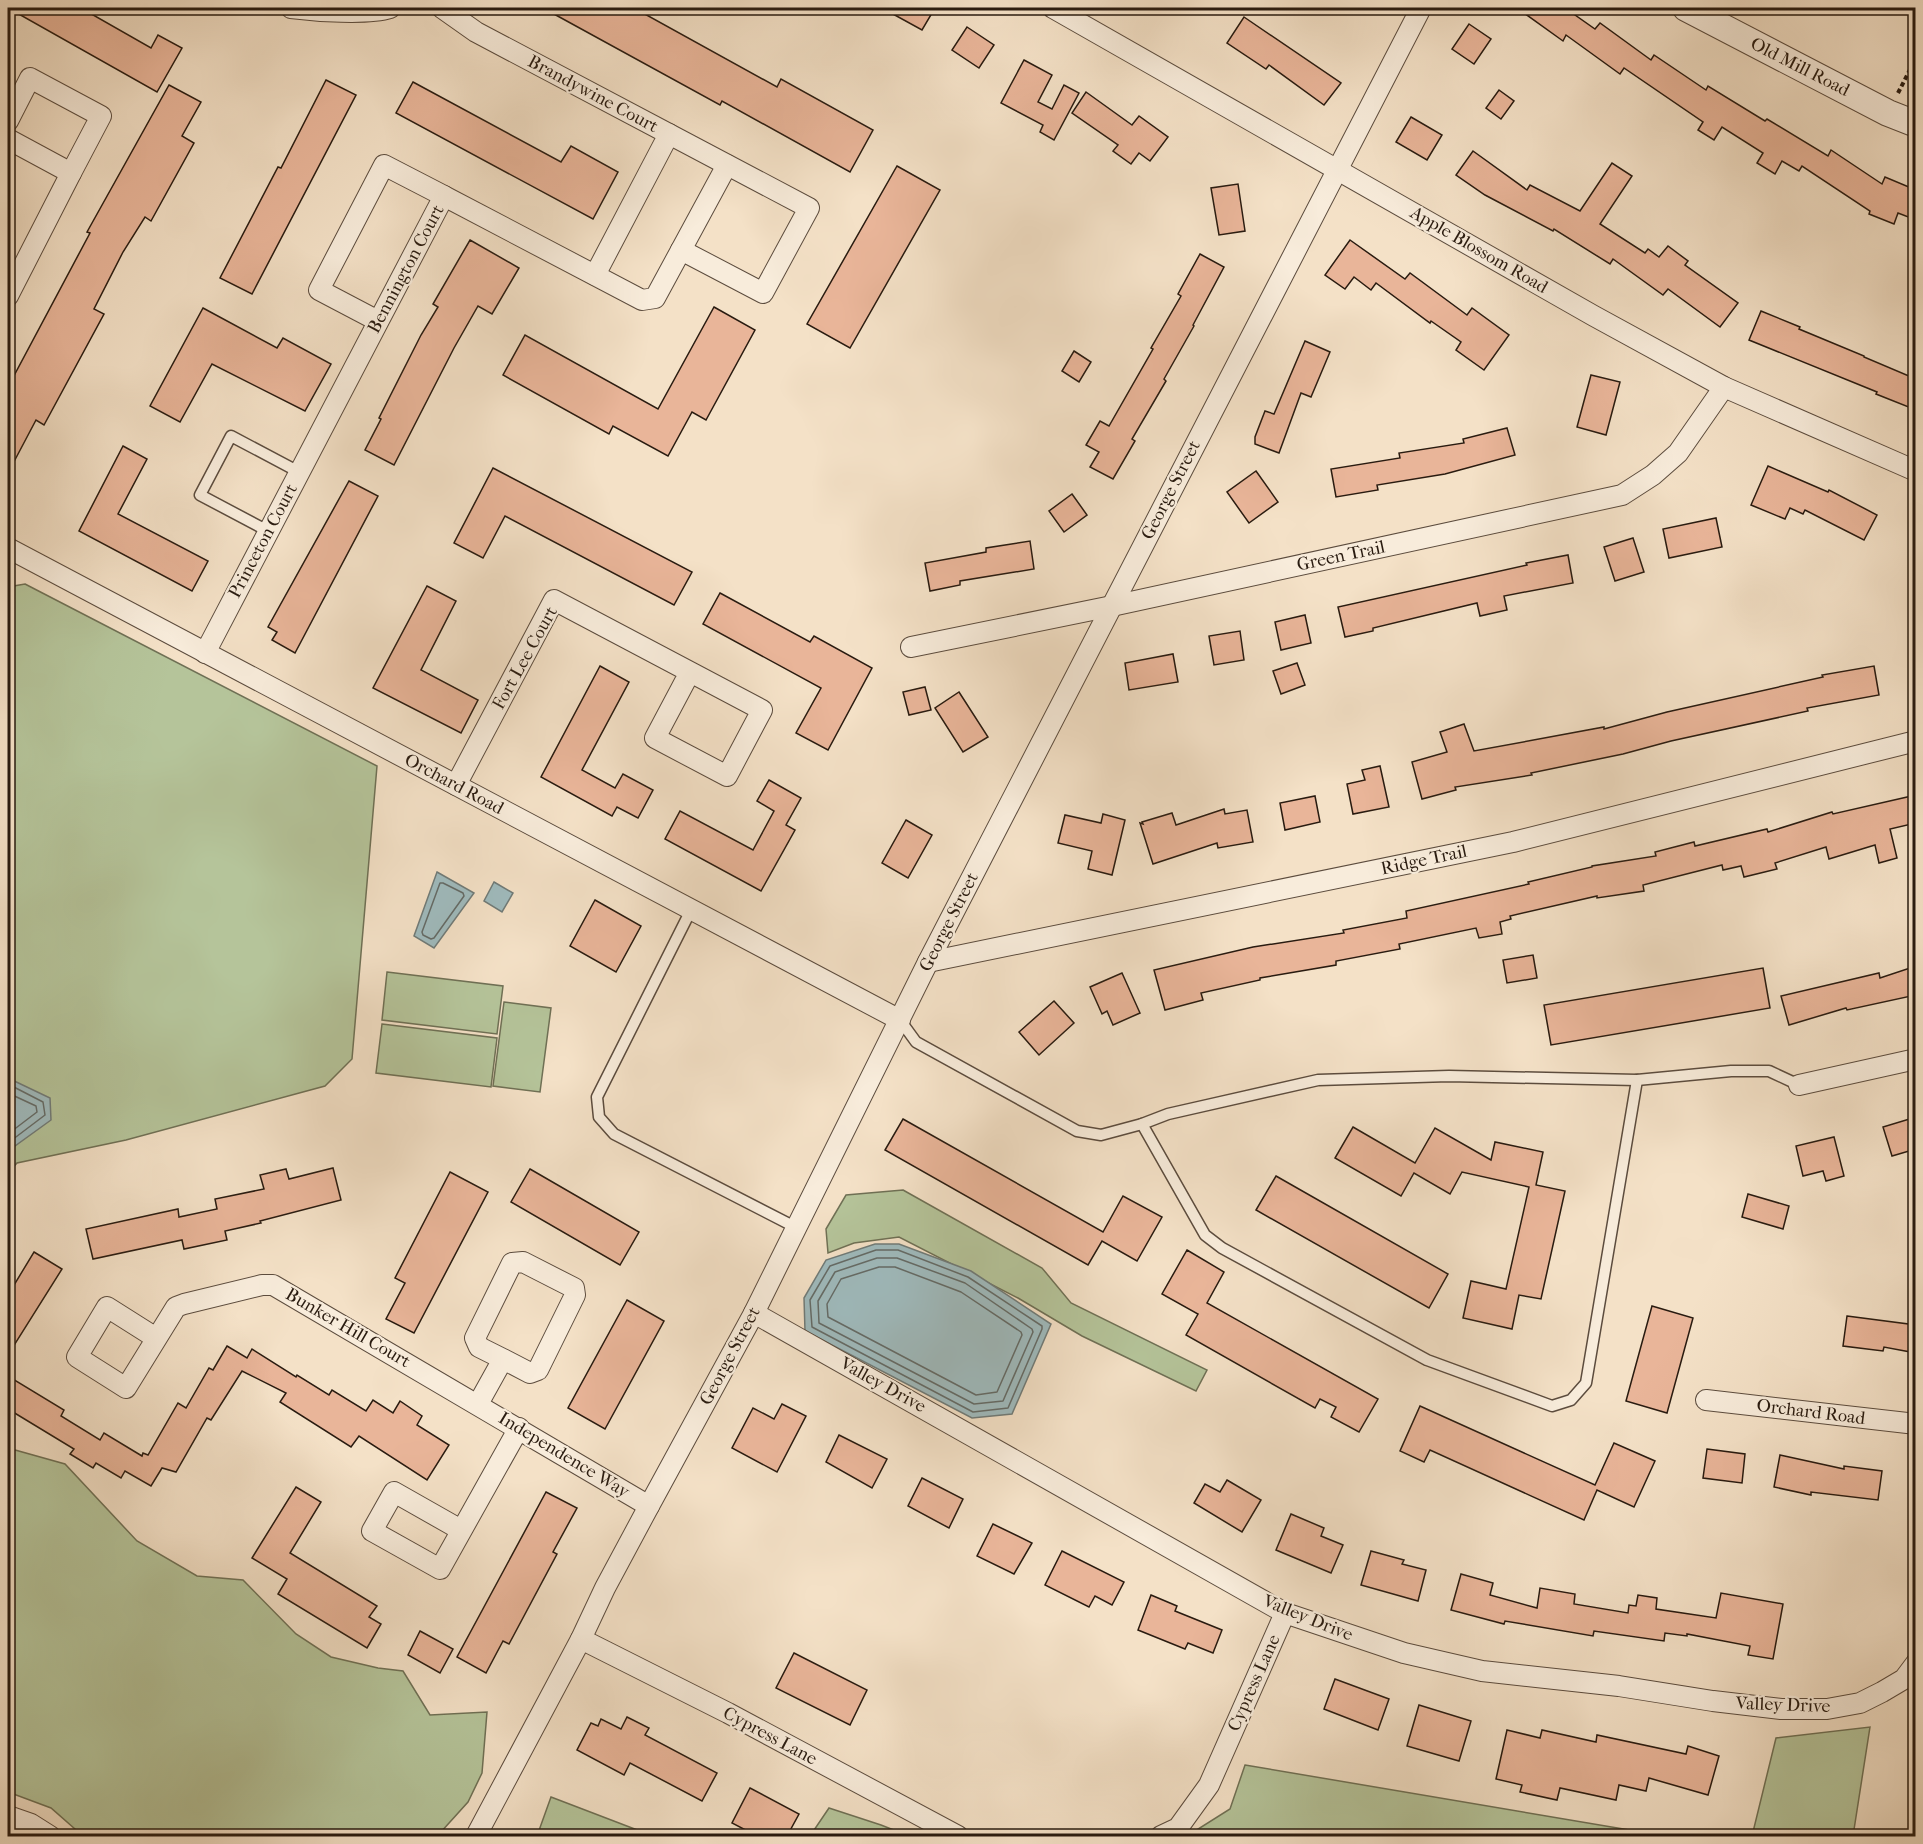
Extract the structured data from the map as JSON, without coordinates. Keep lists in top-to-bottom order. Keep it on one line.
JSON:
{"streets":{"street":["Old Mill Road","Brandywine Court","Apple Blossom Road","Bennington Court","George Street","Princeton Court","Green Trail","Fort Lee Court","Orchard Road","Ridge Trail","Bunker Hill Court","Valley Drive","Independence Way","Cypress Lane"]},"crossings":[["Brandywine Court","Bennington Court"],["Apple Blossom Road","George Street"],["Apple Blossom Road","Green Trail"],["Bennington Court","Princeton Court"],["George Street","Green Trail"],["George Street","Orchard Road"],["George Street","Ridge Trail"],["George Street","Valley Drive"],["George Street","Independence Way"],["George Street","Cypress Lane"],["Princeton Court","Orchard Road"],["Fort Lee Court","Orchard Road"],["Bunker Hill Court","Independence Way"],["Valley Drive","Cypress Lane"]]}
